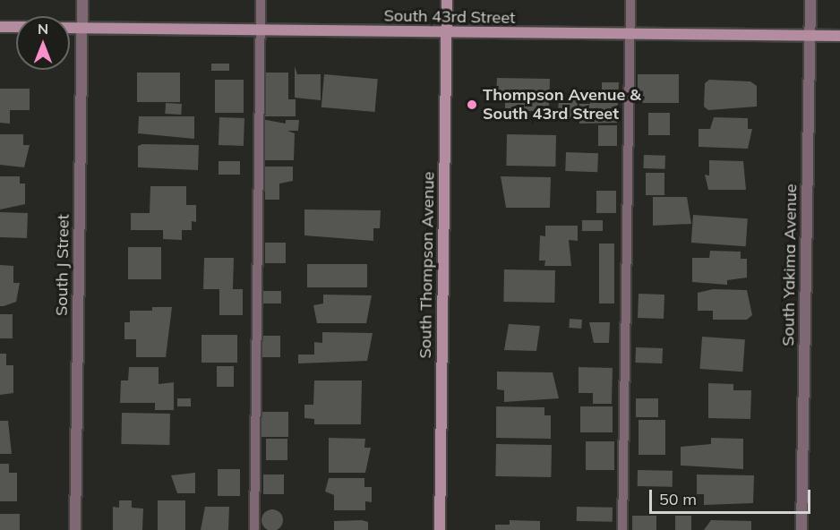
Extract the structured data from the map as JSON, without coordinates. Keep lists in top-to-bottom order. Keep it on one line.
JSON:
{"streets":{"street":["South 43rd Street","South J Street","South Thompson Avenue","South Yakima Avenue"]},"crossings":[["South 43rd Street","South J Street"],["South 43rd Street","South Thompson Avenue"],["South 43rd Street","South Yakima Avenue"]],"places":["Thompson Avenue & South 43rd Street"],"scale_bar":"50 m","north":"top"}
